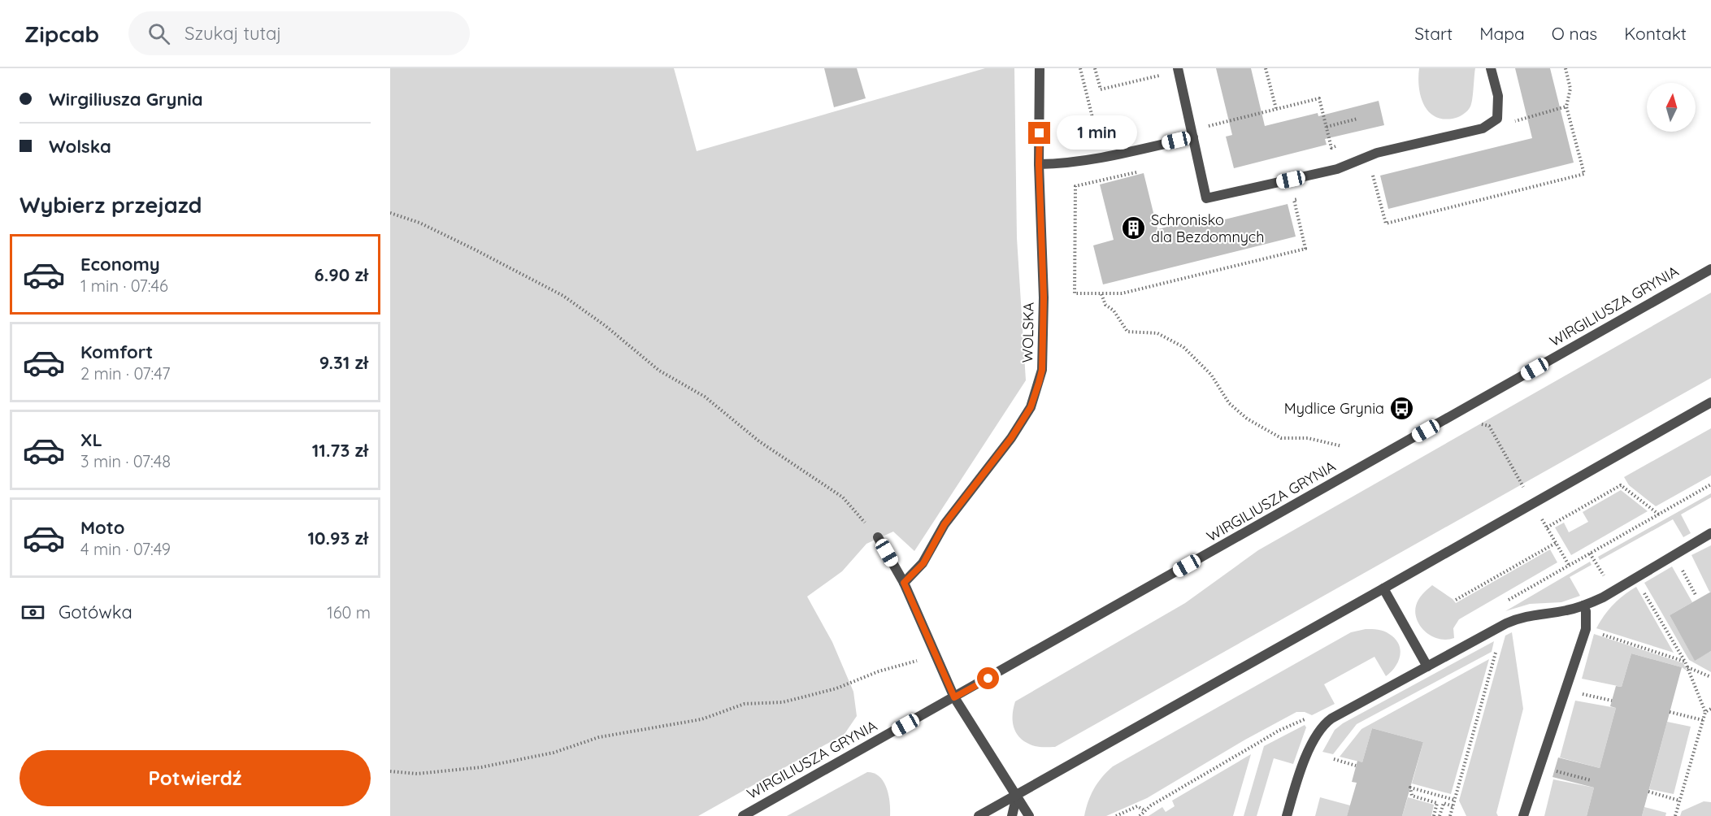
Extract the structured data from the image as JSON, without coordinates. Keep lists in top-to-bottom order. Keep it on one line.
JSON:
{"streets":{"street":["WIRGILIUSZA GRYNIA","WOLSKA"]},"places":{"building":["Schronisko dla Bezdomnych"],"bus stop":["Mydlice Grynia"]},"north":"top","page":{"header":"Zipcab","search":"Szukaj tutaj","nav":["Start","Mapa","O nas","Kontakt"],"banner":["Wirgiliusza Grynia","Wolska"],"bubble":"1 min","heading":"Wybierz przejazd","list":[{"name":"Economy","note":"1 min · 07:46","value":"6.90 zł"},{"name":"Komfort","note":"2 min · 07:47","value":"9.31 zł"},{"name":"XL","note":"3 min · 07:48","value":"11.73 zł"},{"name":"Moto","note":"4 min · 07:49","value":"10.93 zł"}],"pay":["Gotówka","160 m"],"buttons":"Potwierdź"}}
